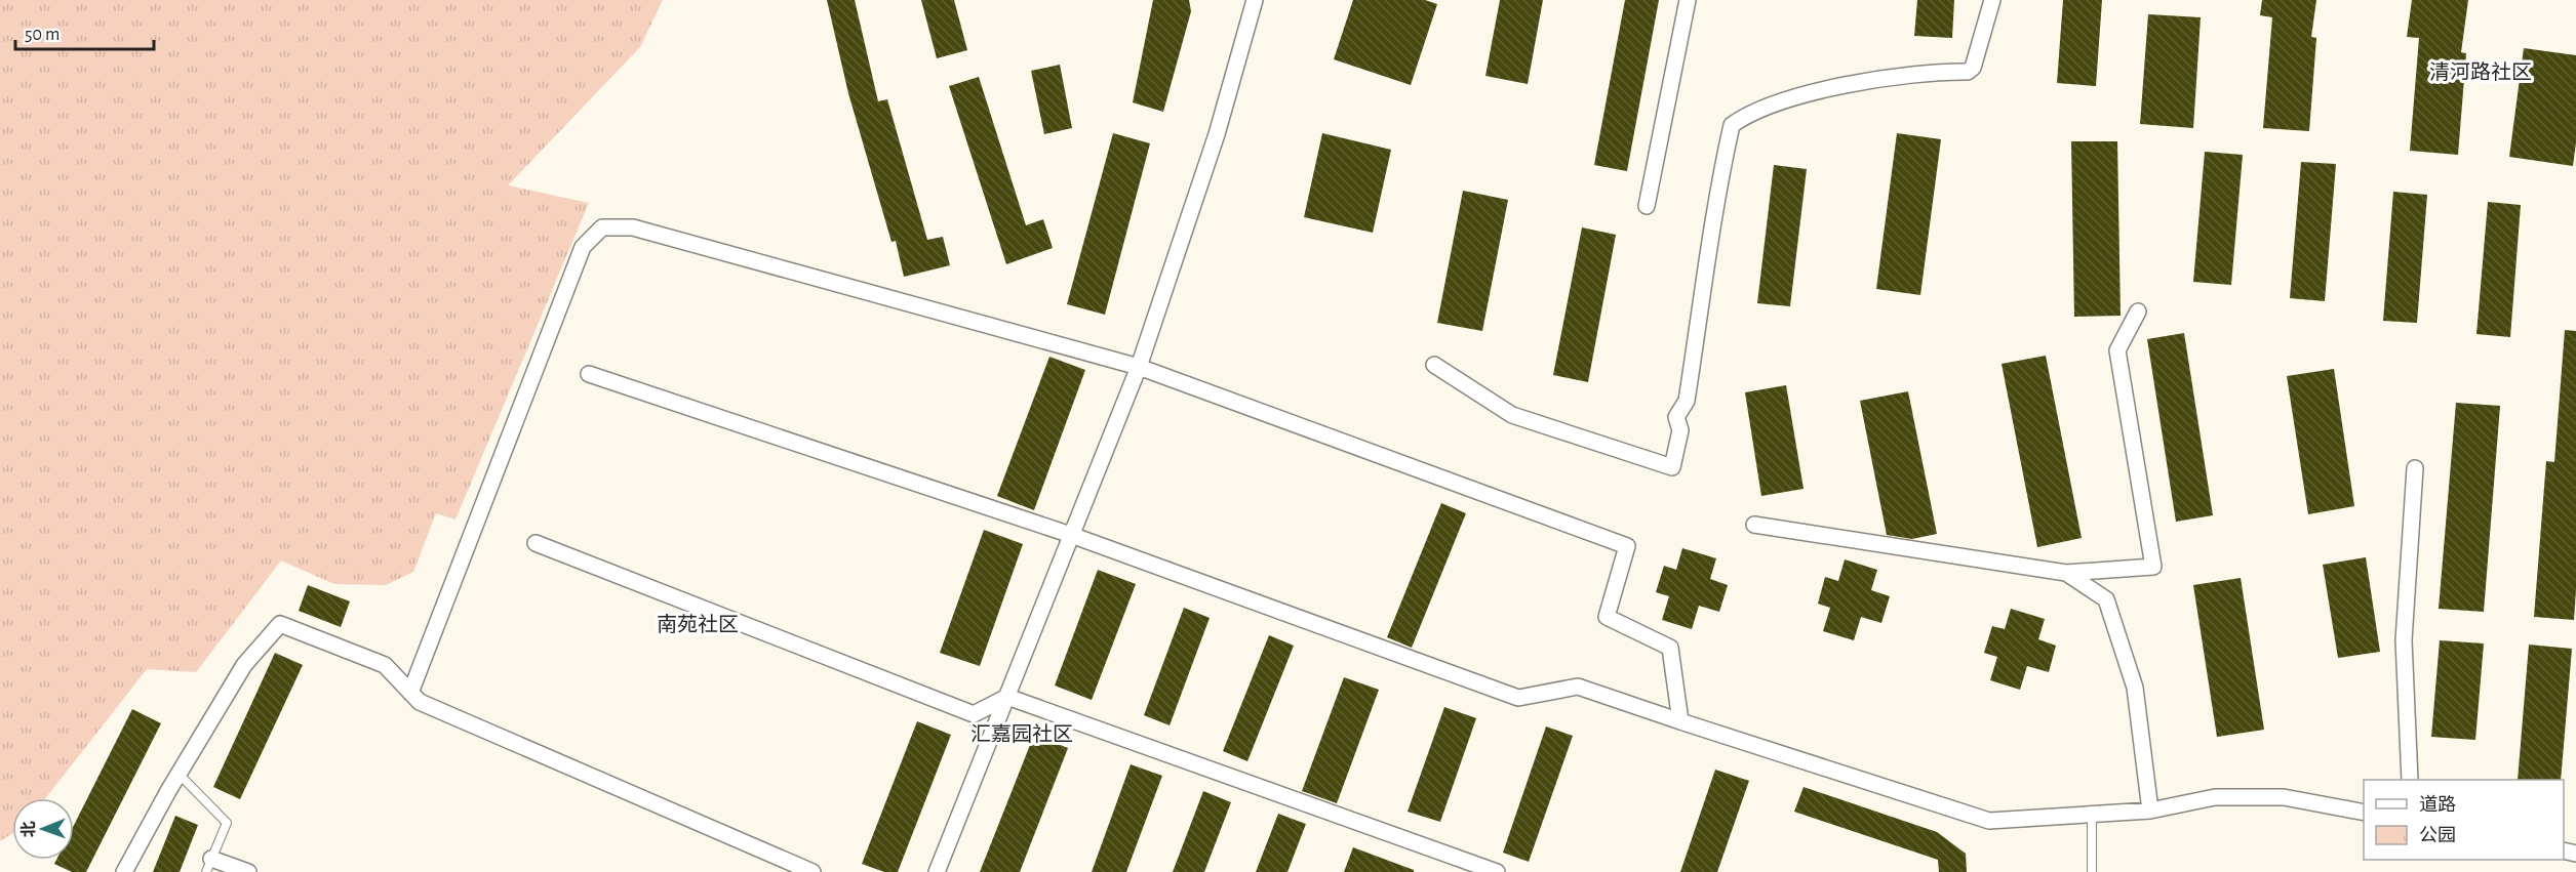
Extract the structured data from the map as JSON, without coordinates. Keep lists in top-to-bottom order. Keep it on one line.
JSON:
{"districts":["清河路社区","南苑社区","汇嘉园社区"],"legend":["道路","公园"],"scale_bar":"50 m","north":"left"}
